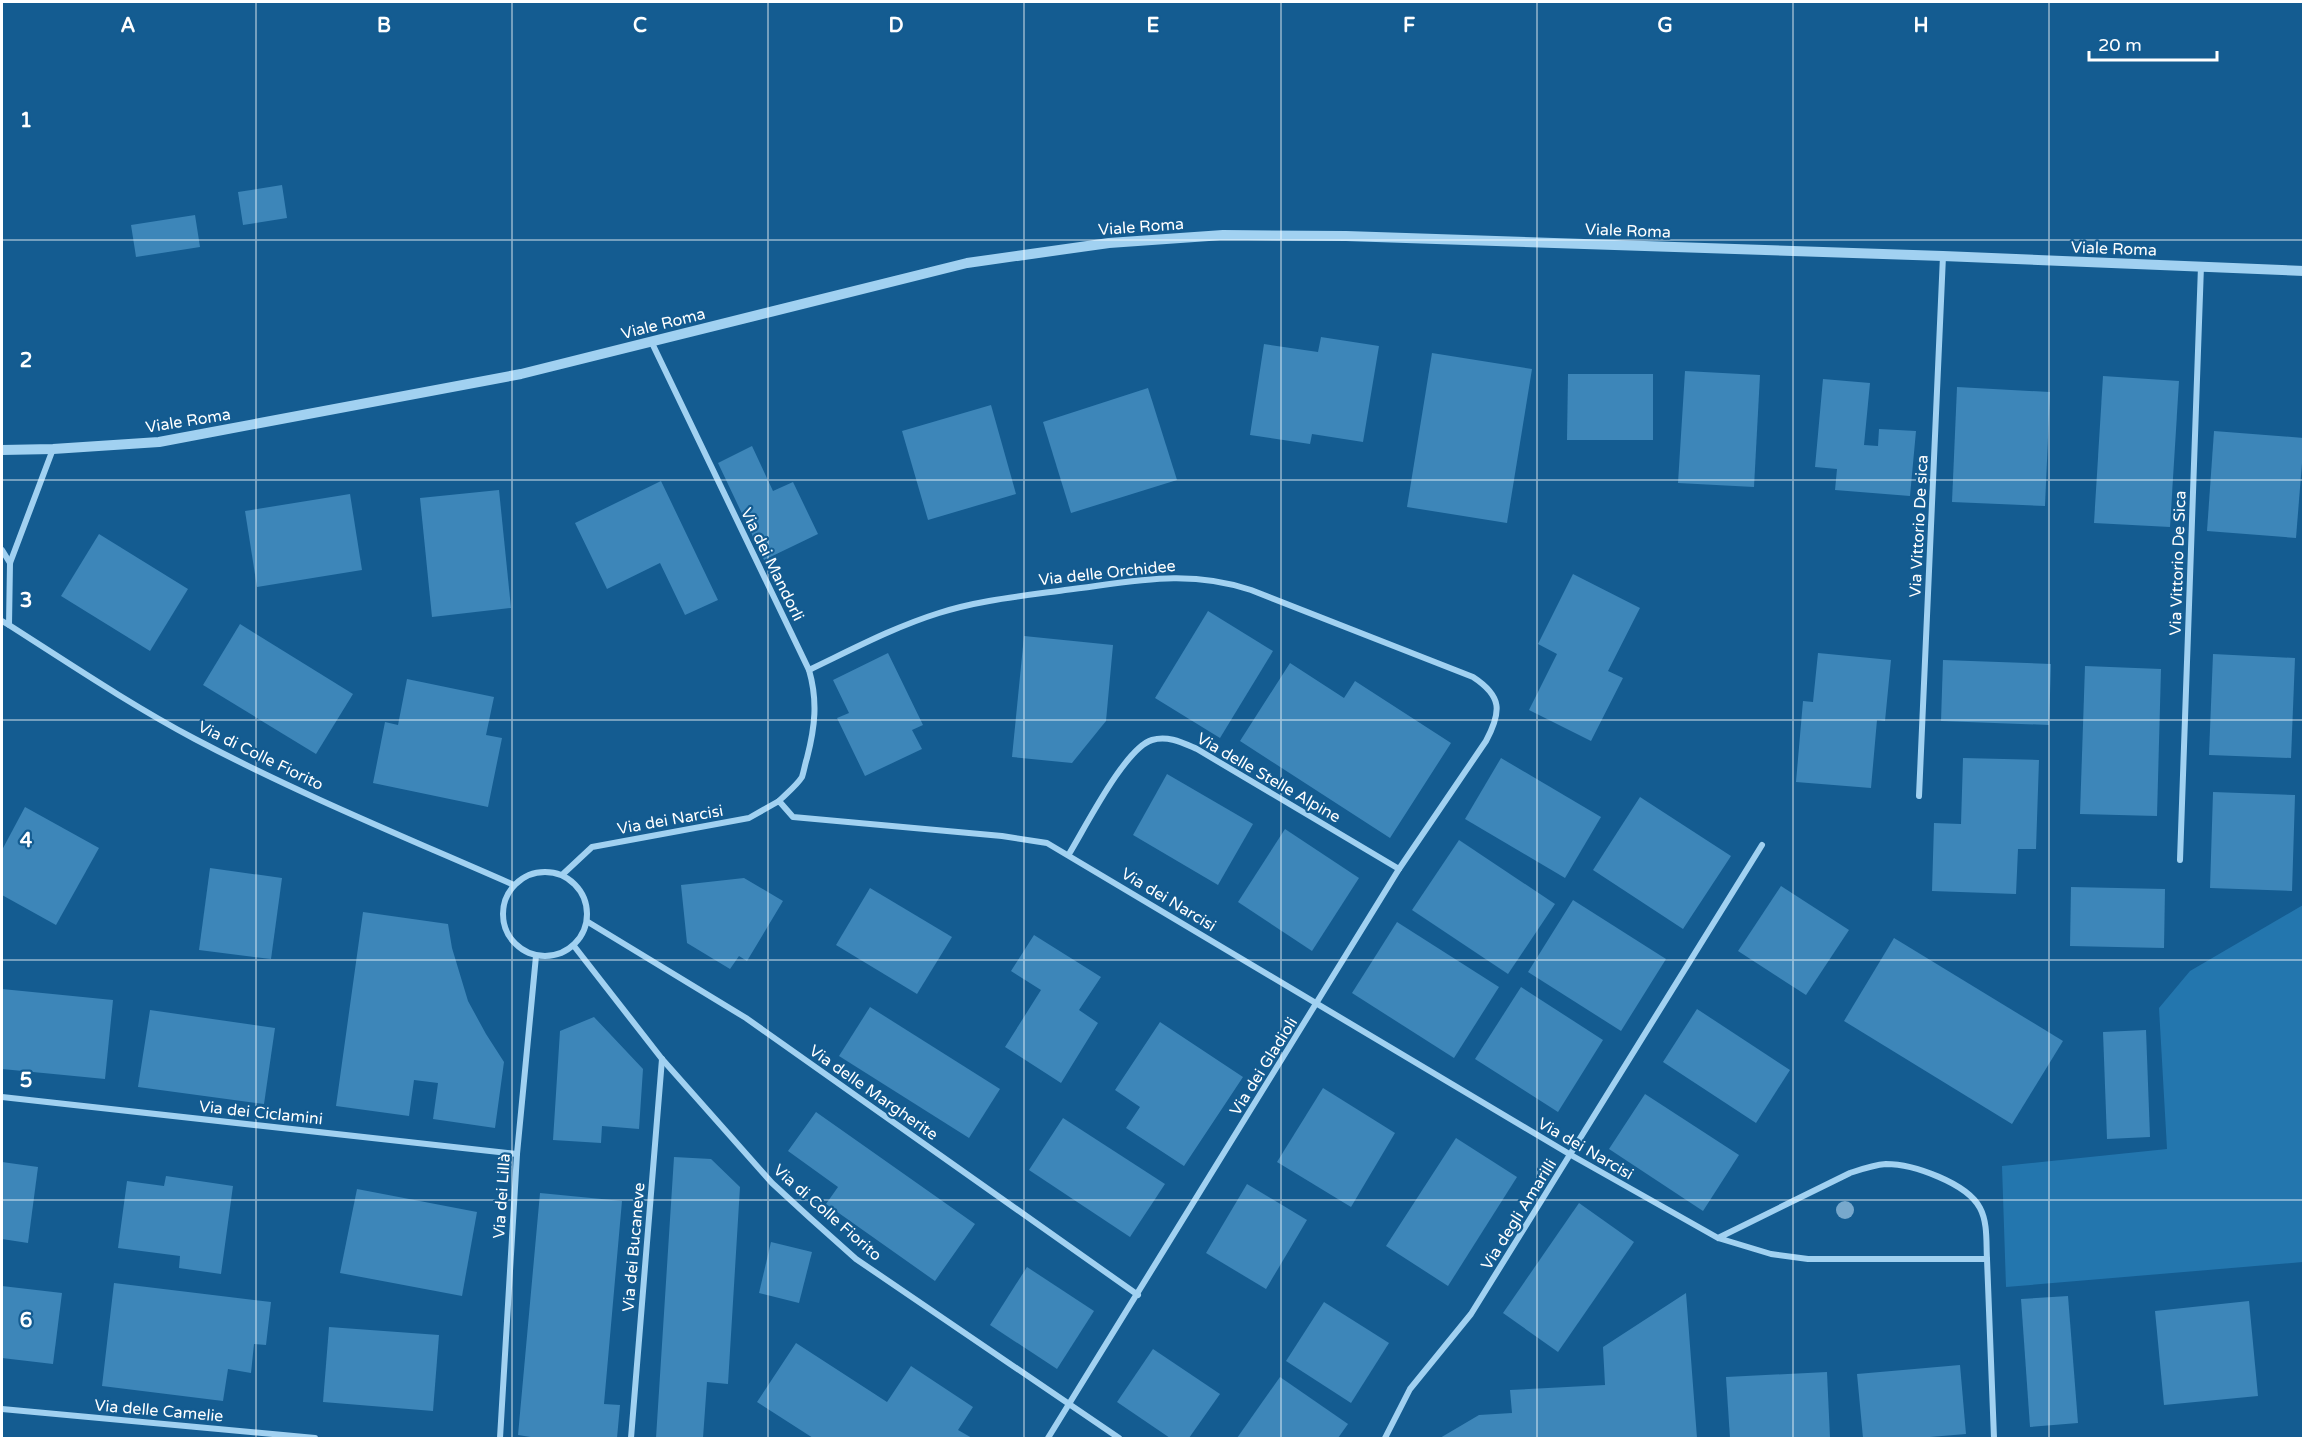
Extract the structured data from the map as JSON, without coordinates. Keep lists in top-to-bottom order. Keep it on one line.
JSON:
{"streets":{"street":["Viale Roma","Via Vittorio De sica","Via Vittorio De Sica","Via dei Mandorli","Via delle Orchidee","Via di Colle Fiorito","Via delle Stelle Alpine","Via dei Narcisi","Via dei Gladioli","Via delle Margherite","Via dei Ciclamini","Via dei Lillà","Via degli Amarilli","Via dei Bucaneve","Via delle Camelie"]},"crossings":[["Viale Roma","Via Vittorio De sica"],["Viale Roma","Via Vittorio De Sica"],["Viale Roma","Via dei Mandorli"],["Via dei Mandorli","Via delle Orchidee"],["Via dei Mandorli","Via dei Narcisi"],["Via delle Orchidee","Via dei Gladioli"],["Via di Colle Fiorito","Via dei Narcisi"],["Via di Colle Fiorito","Via dei Gladioli"],["Via di Colle Fiorito","Via delle Margherite"],["Via di Colle Fiorito","Via dei Lillà"],["Via di Colle Fiorito","Via dei Bucaneve"],["Via delle Stelle Alpine","Via dei Narcisi"],["Via delle Stelle Alpine","Via dei Gladioli"],["Via dei Narcisi","Via dei Gladioli"],["Via dei Narcisi","Via delle Margherite"],["Via dei Narcisi","Via dei Lillà"],["Via dei Narcisi","Via degli Amarilli"],["Via dei Gladioli","Via delle Margherite"],["Via delle Margherite","Via dei Lillà"],["Via dei Ciclamini","Via dei Lillà"]],"scale_bar":"20 m","grid":{"columns":["A","B","C","D","E","F","G","H"],"rows":["1","2","3","4","5","6"]}}
